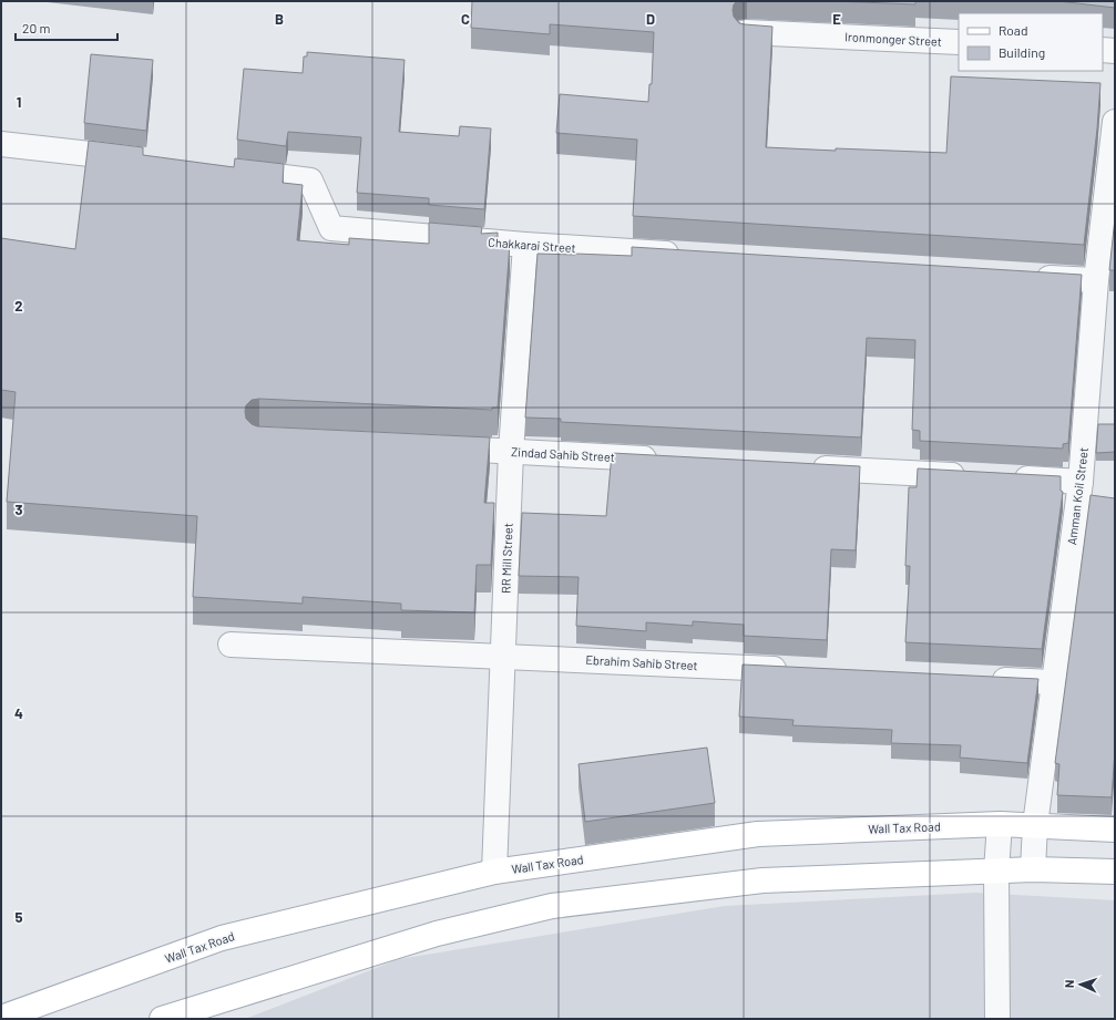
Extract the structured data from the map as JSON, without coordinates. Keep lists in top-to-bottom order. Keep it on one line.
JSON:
{"streets":{"main road":["Wall Tax Road"],"street":["Ironmonger Street","Chakkarai Street","Zindad Sahib Street","Amman Koil Street","RR Mill Street","Ebrahim Sahib Street"]},"crossings":[["Chakkarai Street","RR Mill Street"],["Zindad Sahib Street","RR Mill Street"],["Amman Koil Street","Wall Tax Road"],["RR Mill Street","Ebrahim Sahib Street"],["RR Mill Street","Wall Tax Road"]],"legend":["Road","Building"],"scale_bar":"20 m","north":"left","grid":{"columns":["B","C","D","E"],"rows":["1","2","3","4","5"]}}
